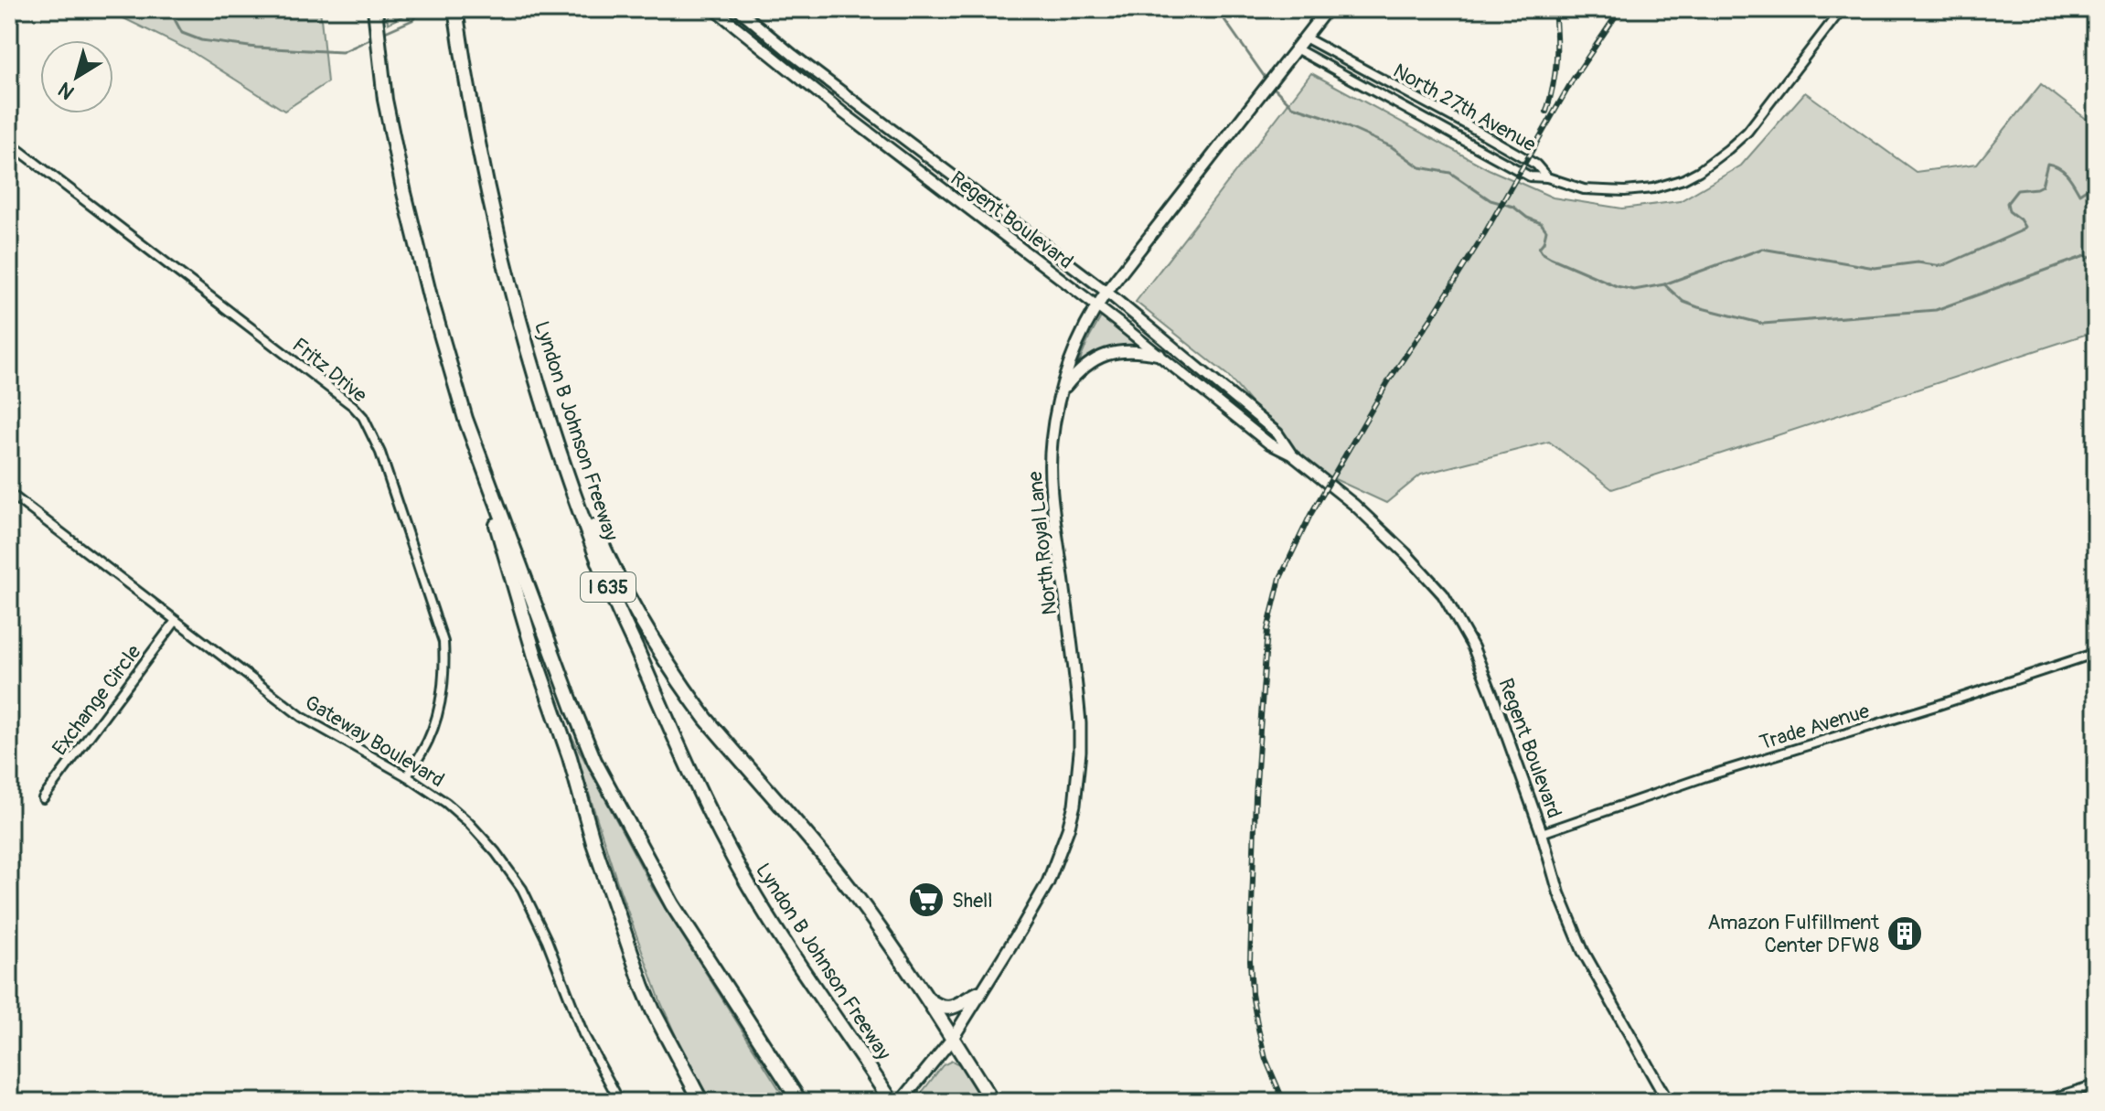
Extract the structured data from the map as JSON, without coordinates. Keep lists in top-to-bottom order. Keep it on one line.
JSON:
{"streets":{"highway":["Lyndon B Johnson Freeway","I 635"],"main road":["North Royal Lane"],"street":["North 27th Avenue","Regent Boulevard","Fritz Drive","Exchange Circle","Trade Avenue","Gateway Boulevard"]},"crossings":[["North 27th Avenue","North Royal Lane"],["Regent Boulevard","North Royal Lane"],["Regent Boulevard","Trade Avenue"],["Fritz Drive","Gateway Boulevard"],["Exchange Circle","Gateway Boulevard"]],"places":{"supermarket":["Shell"],"building":["Amazon Fulfillment Center DFW8"]},"north":"bottom left"}
